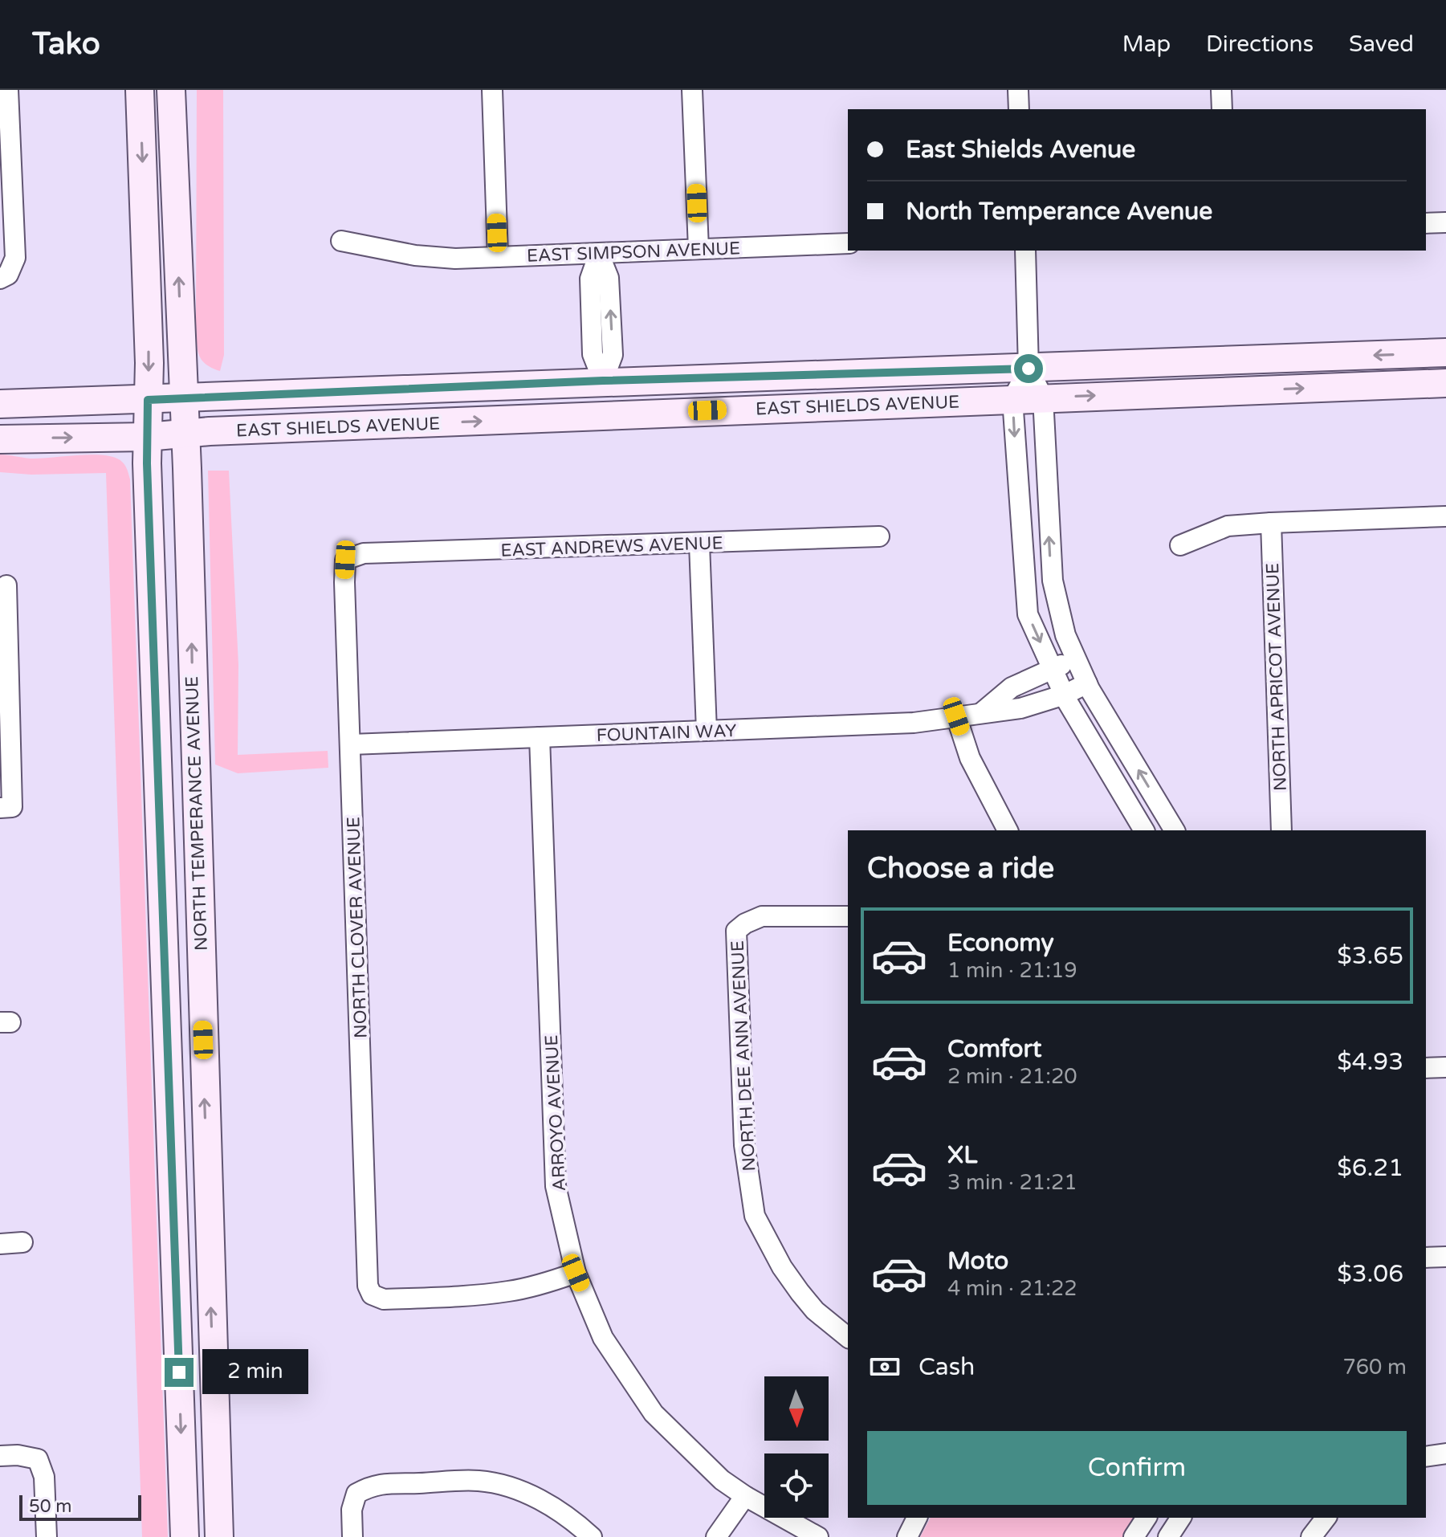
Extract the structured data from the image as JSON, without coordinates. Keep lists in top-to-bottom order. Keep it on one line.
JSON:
{"streets":{"main road":["EAST SHIELDS AVENUE","NORTH TEMPERANCE AVENUE"],"street":["EAST SIMPSON AVENUE","EAST ANDREWS AVENUE","NORTH APRICOT AVENUE","FOUNTAIN WAY","NORTH CLOVER AVENUE","NORTH DEE ANN AVENUE","ARROYO AVENUE"]},"crossings":[["EAST SHIELDS AVENUE","NORTH TEMPERANCE AVENUE"],["EAST ANDREWS AVENUE","NORTH CLOVER AVENUE"],["FOUNTAIN WAY","NORTH CLOVER AVENUE"],["FOUNTAIN WAY","ARROYO AVENUE"],["NORTH CLOVER AVENUE","ARROYO AVENUE"]],"scale_bar":"50 m","north":"bottom","page":{"header":"Tako","nav":["Map","Directions","Saved"],"banner":["East Shields Avenue","North Temperance Avenue"],"heading":"Choose a ride","list":[{"name":"Economy","note":"1 min · 21:19","value":"$3.65"},{"name":"Comfort","note":"2 min · 21:20","value":"$4.93"},{"name":"XL","note":"3 min · 21:21","value":"$6.21"},{"name":"Moto","note":"4 min · 21:22","value":"$3.06"}],"pay":["Cash","760 m"],"bubble":"2 min","buttons":"Confirm","scale":"50 m"}}
